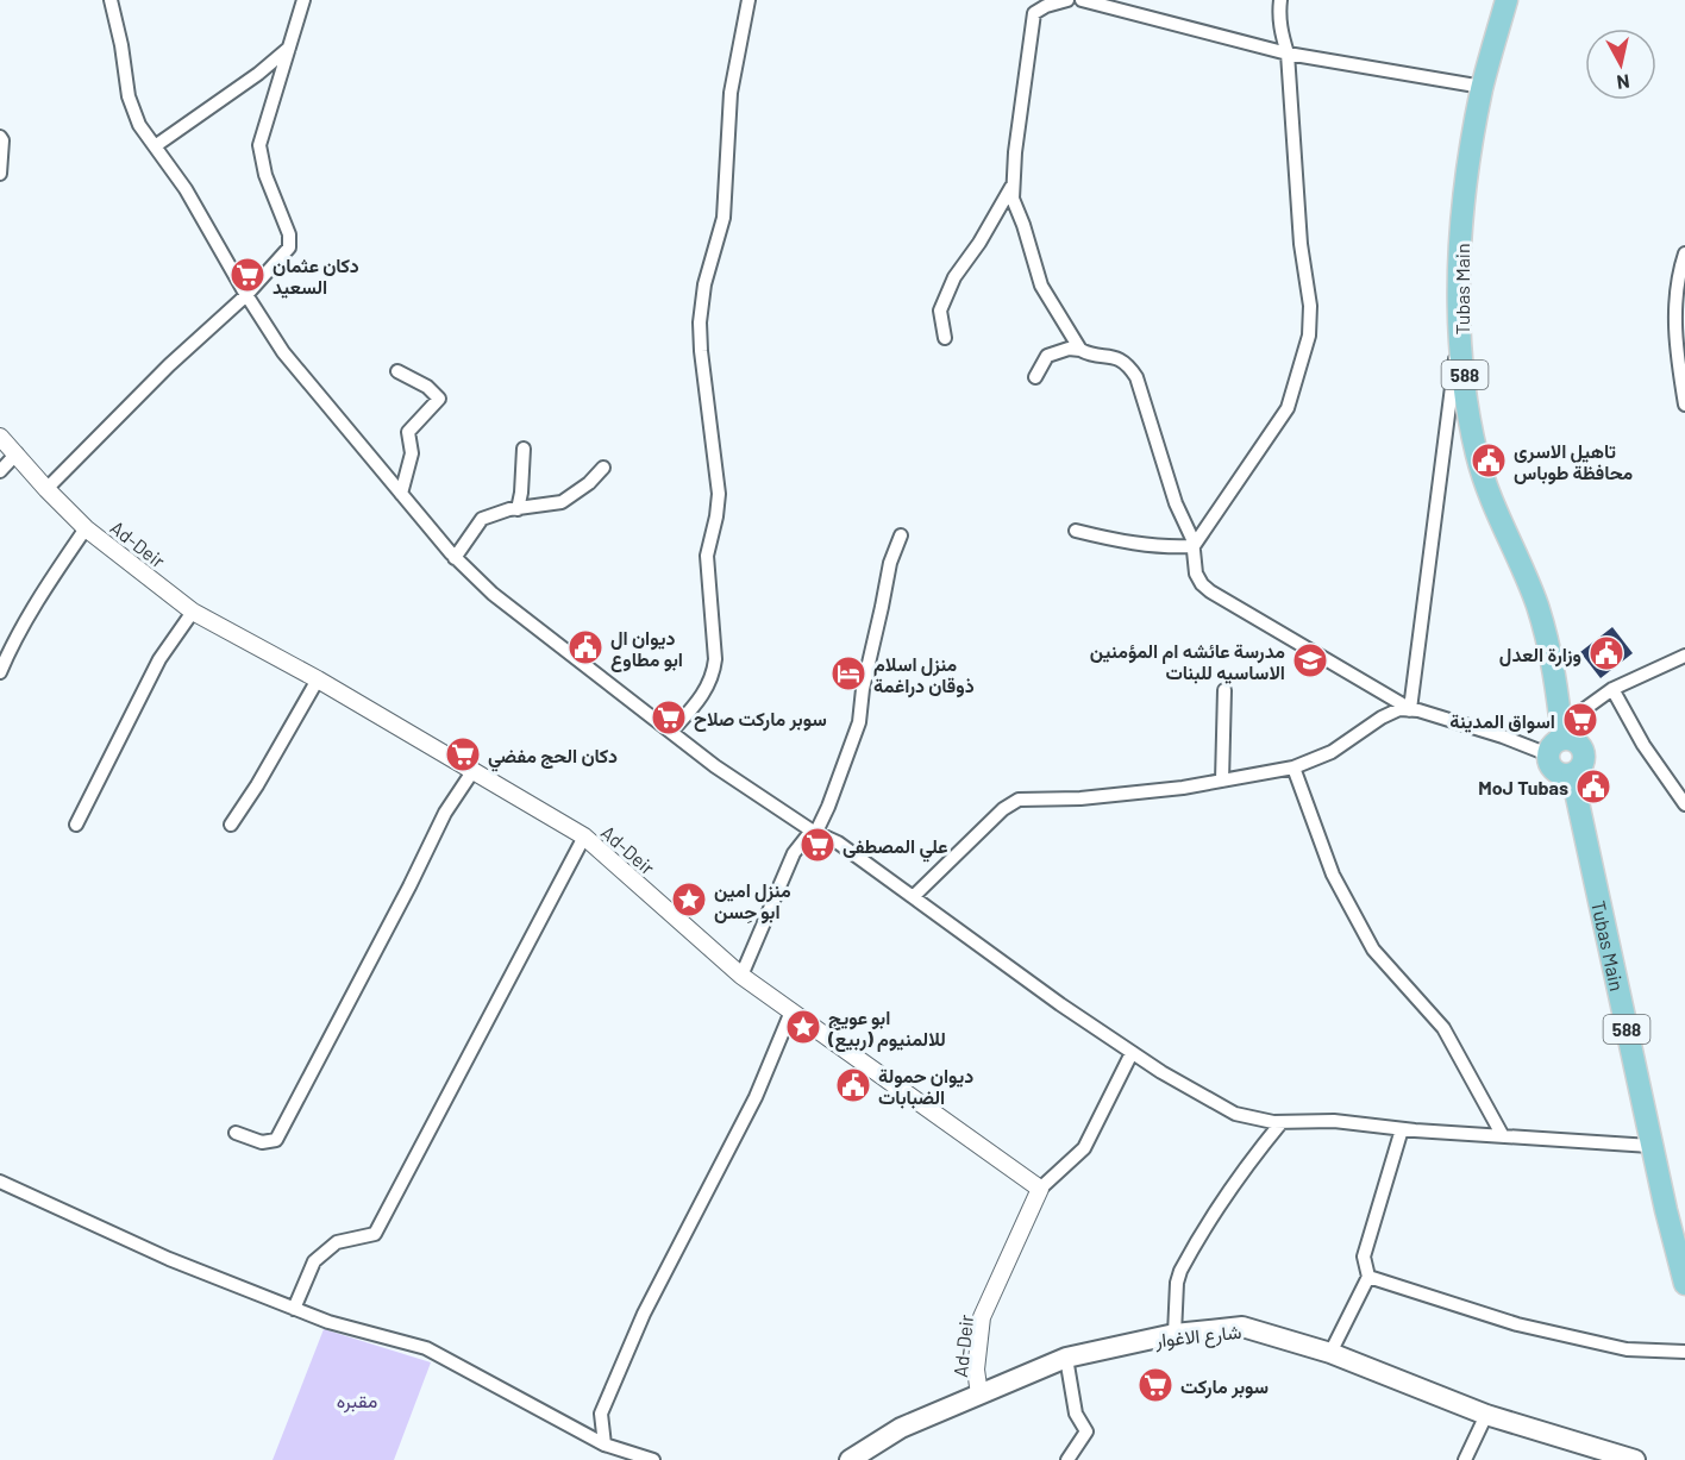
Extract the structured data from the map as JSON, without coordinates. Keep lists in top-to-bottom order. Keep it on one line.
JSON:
{"streets":{"main road":["Tubas Main","588","شارع الاغوار"],"street":["Ad-Deir"]},"crossings":[["Ad-Deir","شارع الاغوار"]],"parks":["مقبره"],"places":{"supermarket":["دكان عثمان السعيد","سوبر ماركت صلاح","اسواق المدينة","دكان الحج مفضي","علي المصطفى","سوبر ماركت"],"public building":["تاهيل الاسرى محافظة طوباس","ديوان ال ابو مطاوع","وزارة العدل","MoJ Tubas","ديوان حمولة الضبابات"],"school or university":["مدرسة عائشه ام المؤمنين الاساسيه للبنات"],"hotel":["منزل اسلام ذوقان دراغمة"],"place":["منزل امين ابو حِسن","ابو عويج للالمنيوم (ربيع)"]},"north":"bottom"}
